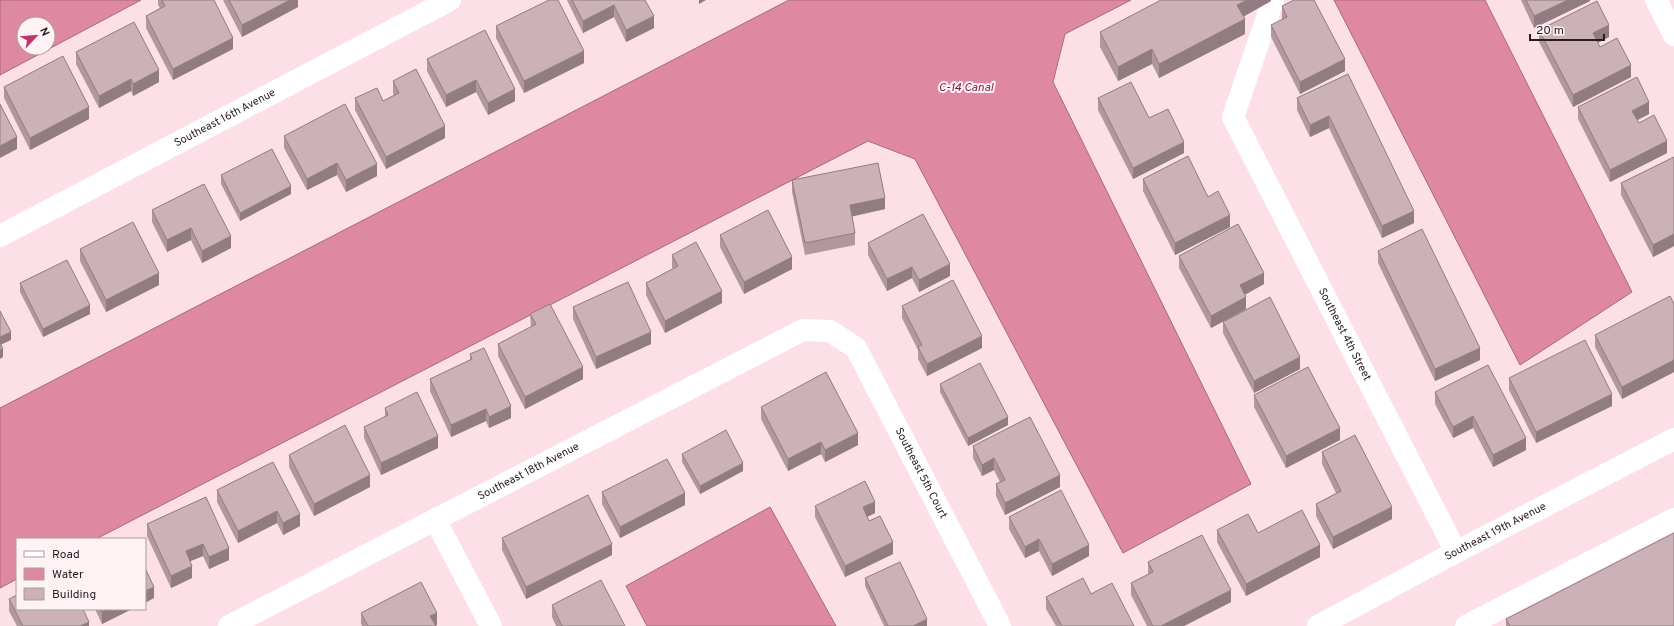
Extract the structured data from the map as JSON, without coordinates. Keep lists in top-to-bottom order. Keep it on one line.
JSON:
{"streets":{"street":["Southeast 16th Avenue","Southeast 4th Street","Southeast 18th Avenue","Southeast 5th Court","Southeast 19th Avenue"]},"crossings":[["Southeast 4th Street","Southeast 19th Avenue"],["Southeast 18th Avenue","Southeast 5th Court"]],"water":["C-14 Canal"],"legend":["Road","Water","Building"],"scale_bar":"20 m","north":"top right"}
